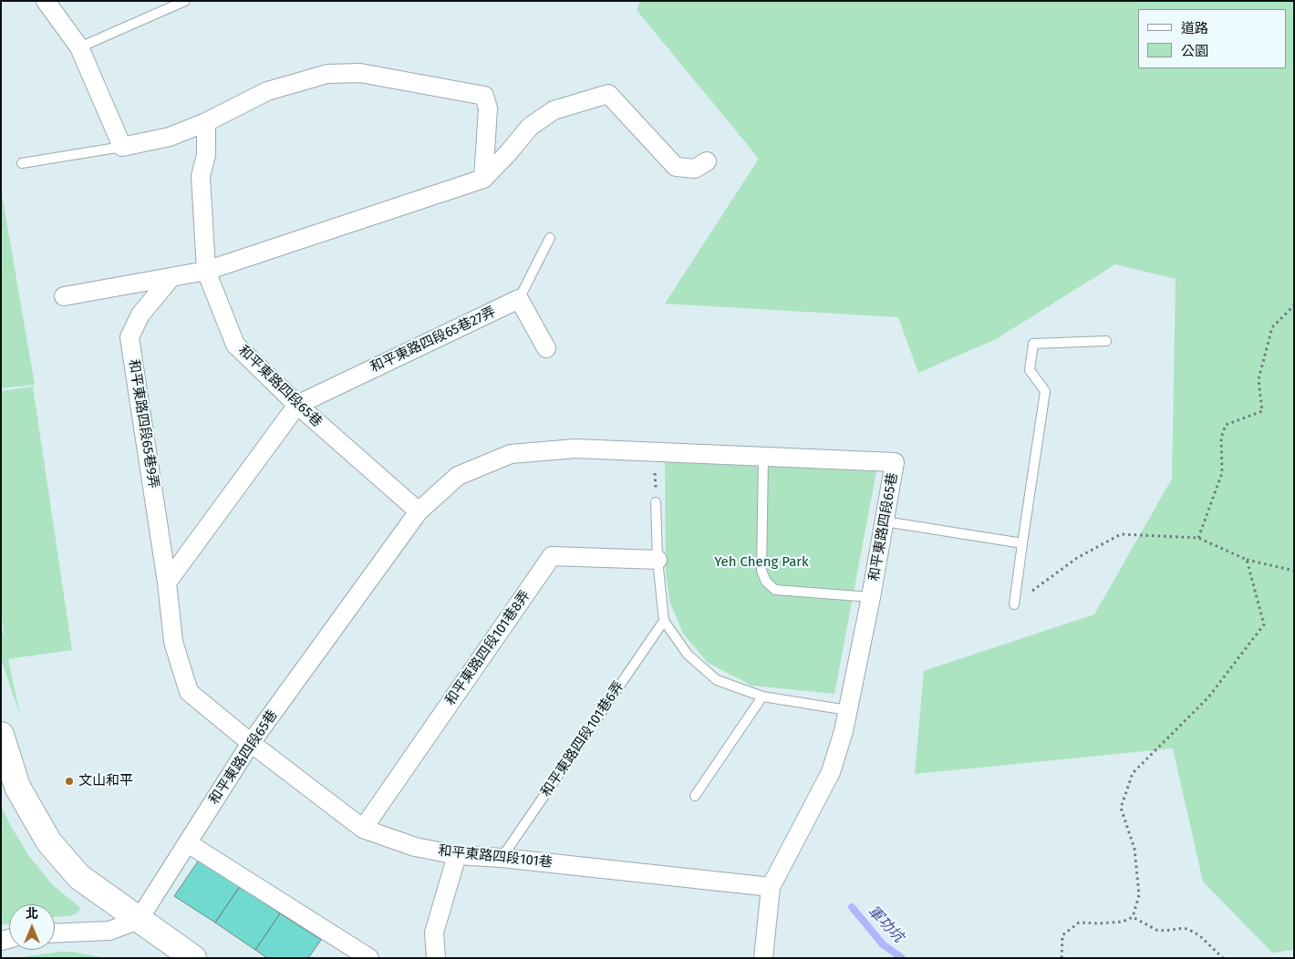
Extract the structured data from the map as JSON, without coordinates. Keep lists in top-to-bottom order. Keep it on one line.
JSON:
{"streets":{"street":["和平東路四段65巷27弄","和平東路四段65巷","和平東路四段65巷9弄","和平東路四段101巷8弄","和平東路四段101巷"],"lane":["和平東路四段101巷6弄"]},"crossings":[["和平東路四段65巷27弄","和平東路四段65巷"],["和平東路四段65巷","和平東路四段65巷9弄"],["和平東路四段65巷","和平東路四段101巷"],["和平東路四段65巷9弄","和平東路四段101巷"],["和平東路四段101巷8弄","和平東路四段101巷"],["和平東路四段101巷6弄","和平東路四段101巷"]],"water":["軍功坑"],"parks":["Yeh Cheng Park"],"places":["文山和平"],"legend":["道路","公園"],"north":"top"}
